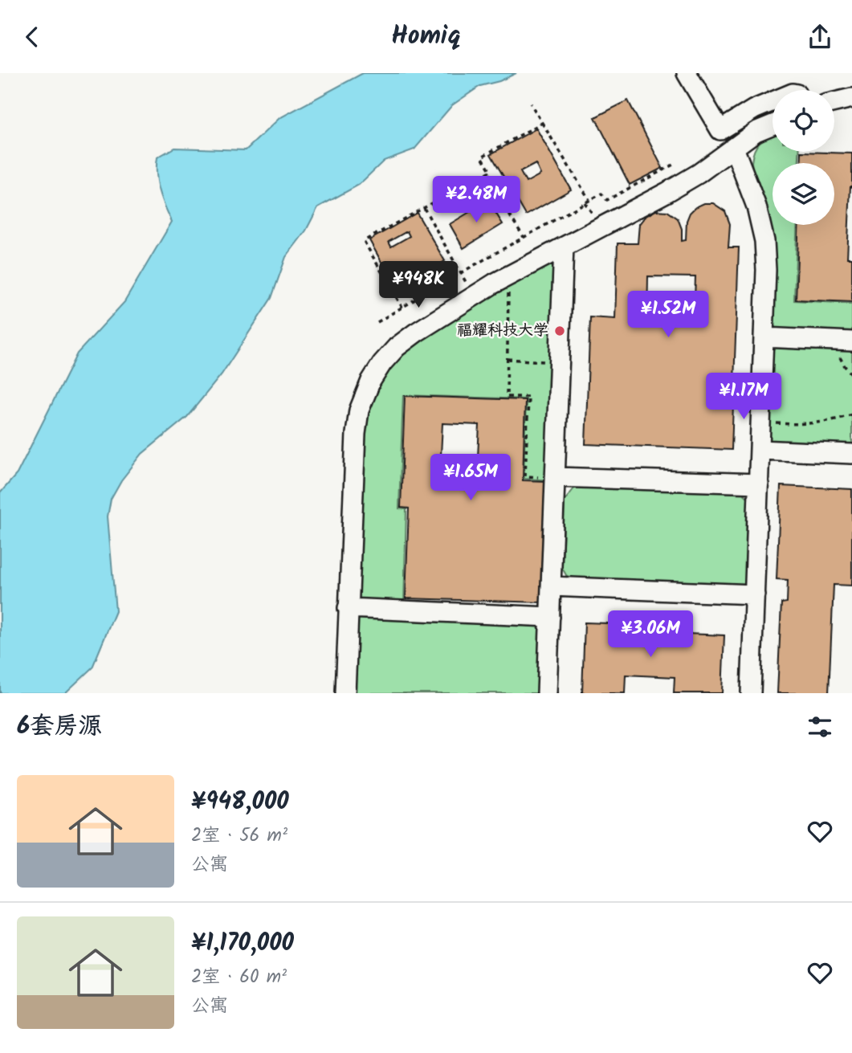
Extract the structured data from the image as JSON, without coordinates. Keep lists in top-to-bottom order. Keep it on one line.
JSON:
{"places":["福耀科技大学"],"page":{"header":"Homiq","price":["¥2.48M","¥948K","¥1.52M","¥1.17M","¥1.65M","¥3.06M"],"heading":"6套房源","list":[{"name":"¥948,000","note":"2室 · 56 m² · 公寓"},{"name":"¥1,170,000","note":"2室 · 60 m² · 公寓"}]}}
